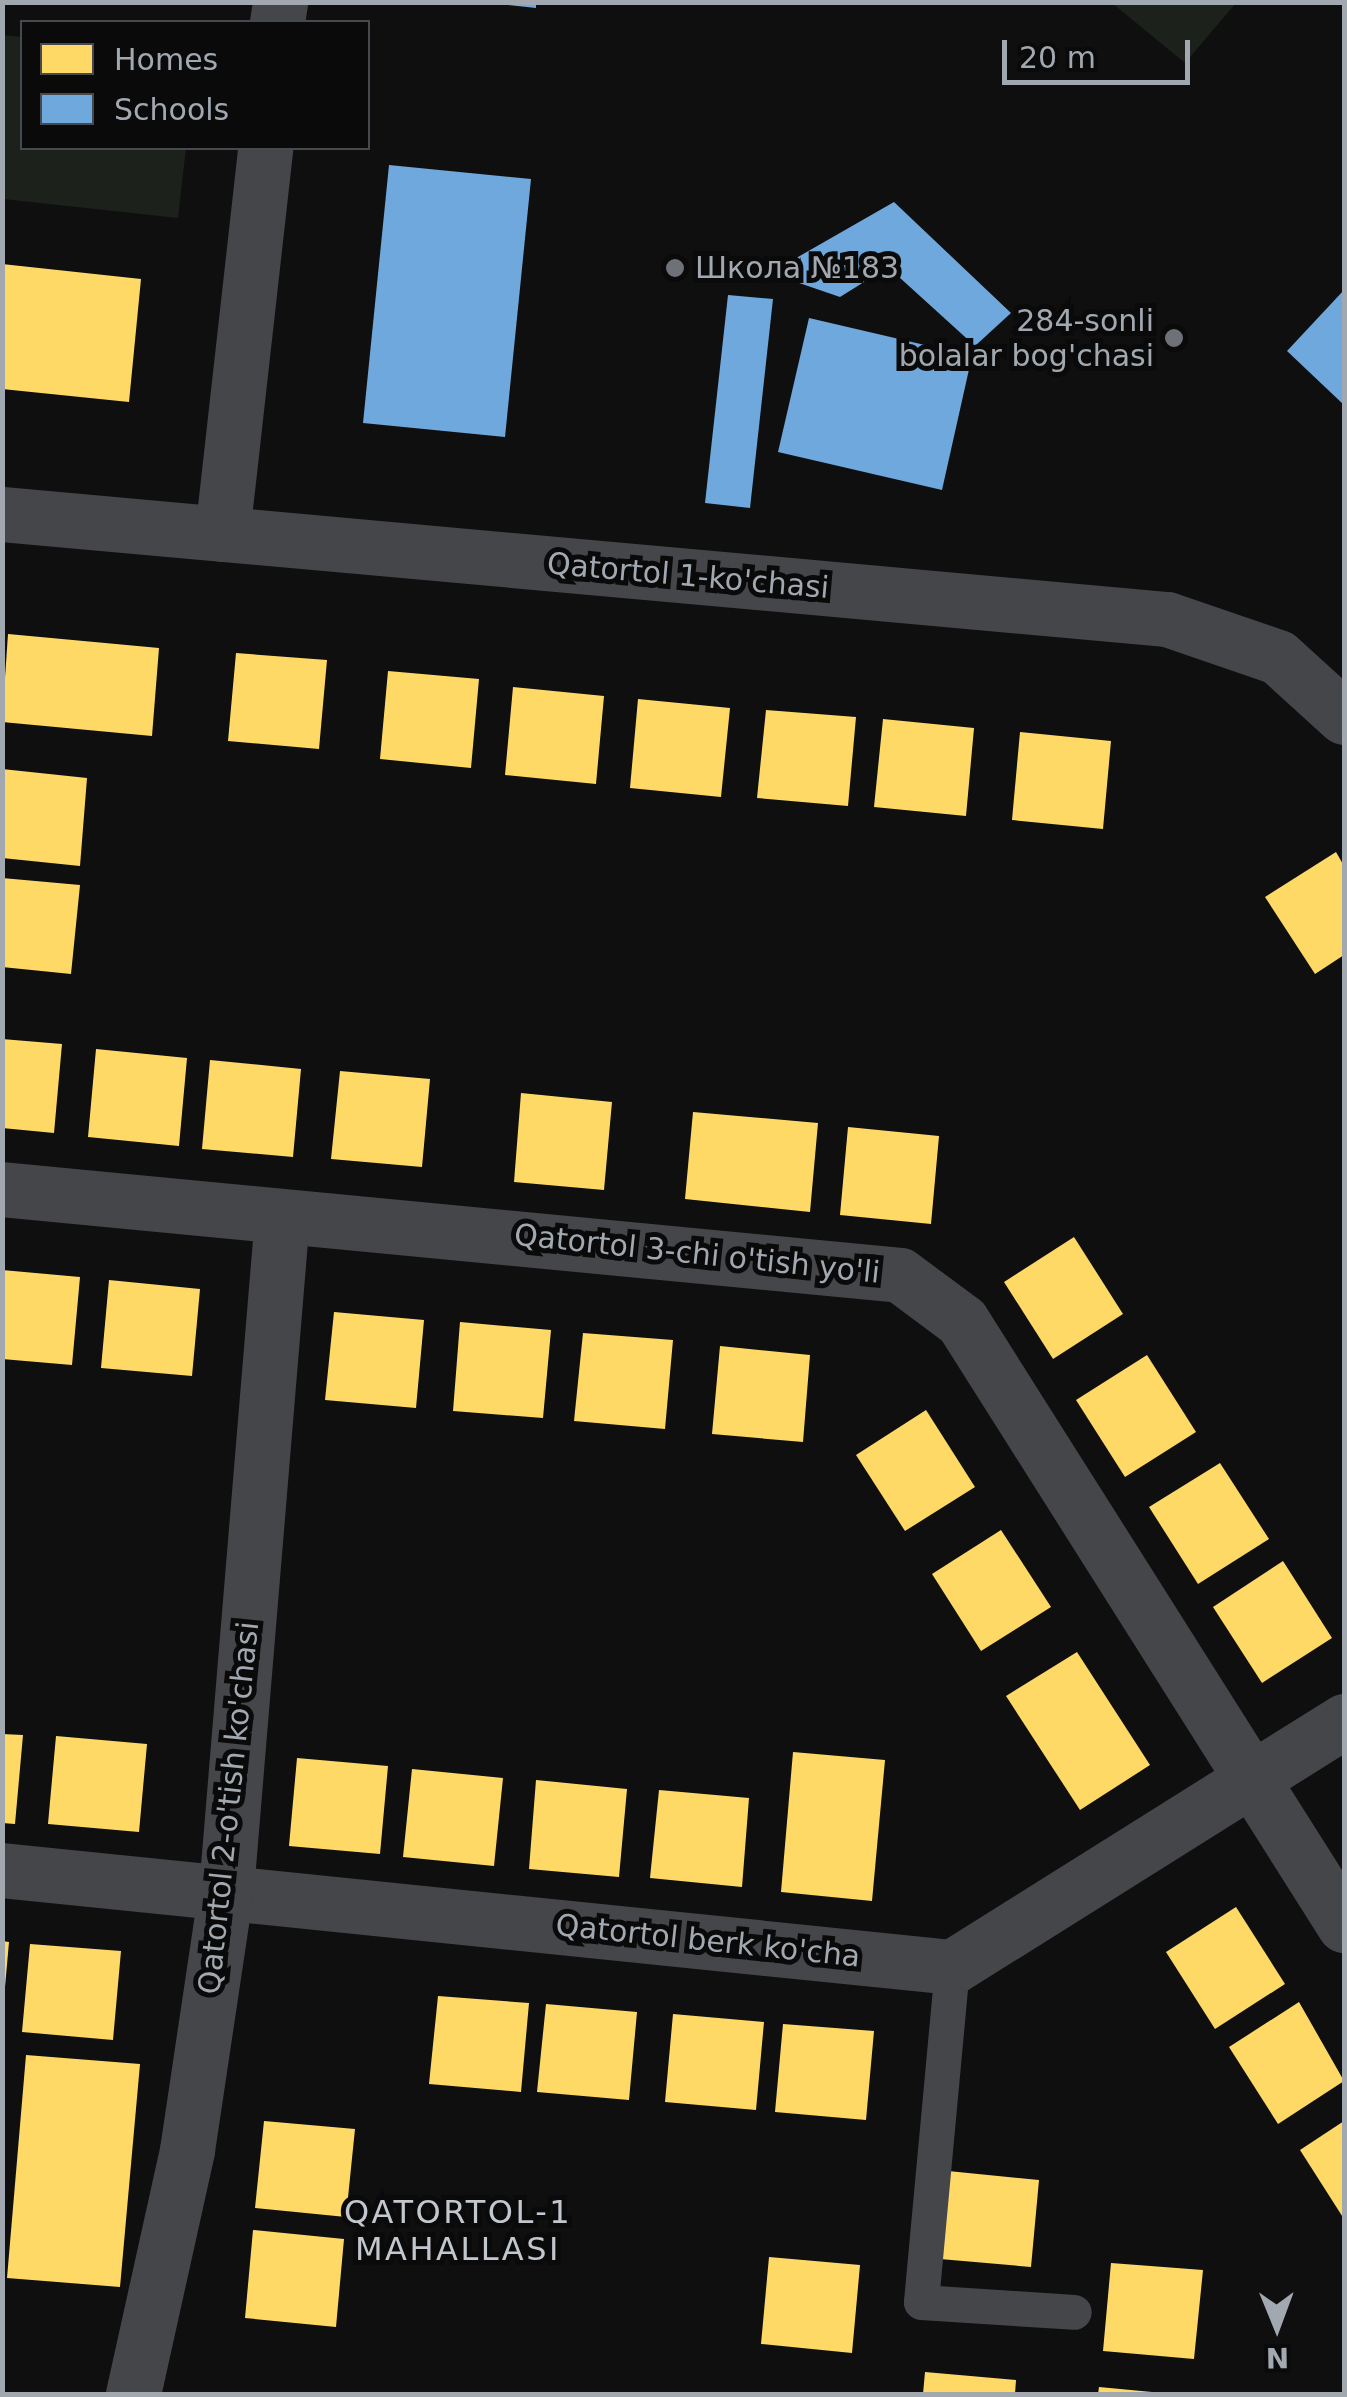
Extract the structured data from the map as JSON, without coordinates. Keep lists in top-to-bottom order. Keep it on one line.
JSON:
{"streets":{"street":["Qatortol 1-ko'chasi","Qatortol 3-chi o'tish yo'li","Qatortol 2-o'tish ko'chasi","Qatortol berk ko'cha"]},"crossings":[["Qatortol 3-chi o'tish yo'li","Qatortol 2-o'tish ko'chasi"],["Qatortol 2-o'tish ko'chasi","Qatortol berk ko'cha"]],"districts":["QATORTOL-1 MAHALLASI"],"places":["Школа №183","284-sonli bolalar bog'chasi"],"legend":["Homes","Schools"],"scale_bar":"20 m","north":"bottom"}
